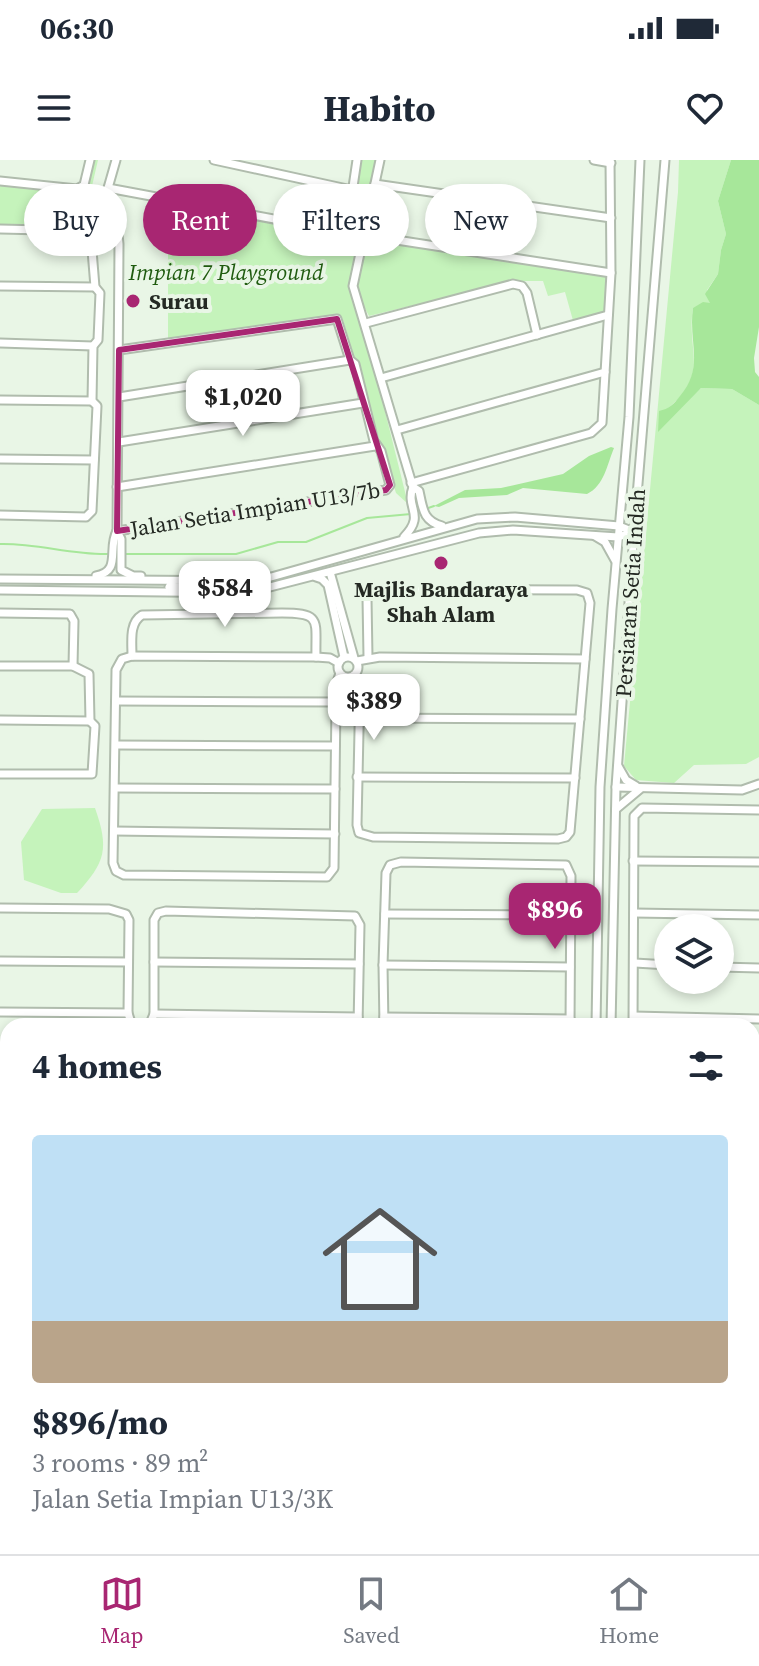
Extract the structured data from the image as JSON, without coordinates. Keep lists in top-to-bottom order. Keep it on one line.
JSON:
{"streets":{"street":["Jalan Setia Impian U13/7b","Persiaran Setia Indah"]},"parks":["Impian 7 Playground"],"places":["Surau","Majlis Bandaraya Shah Alam"],"page":{"status":"06:30","header":"Habito","chip":["Buy","Rent","Filters","New"],"price":["$1,020","$584","$389","$896"],"heading":"4 homes","list":[{"name":"$896/mo","note":"3 rooms · 89 m² · Jalan Setia Impian U13/3K"}],"tabs":["Map","Saved","Home"]}}
